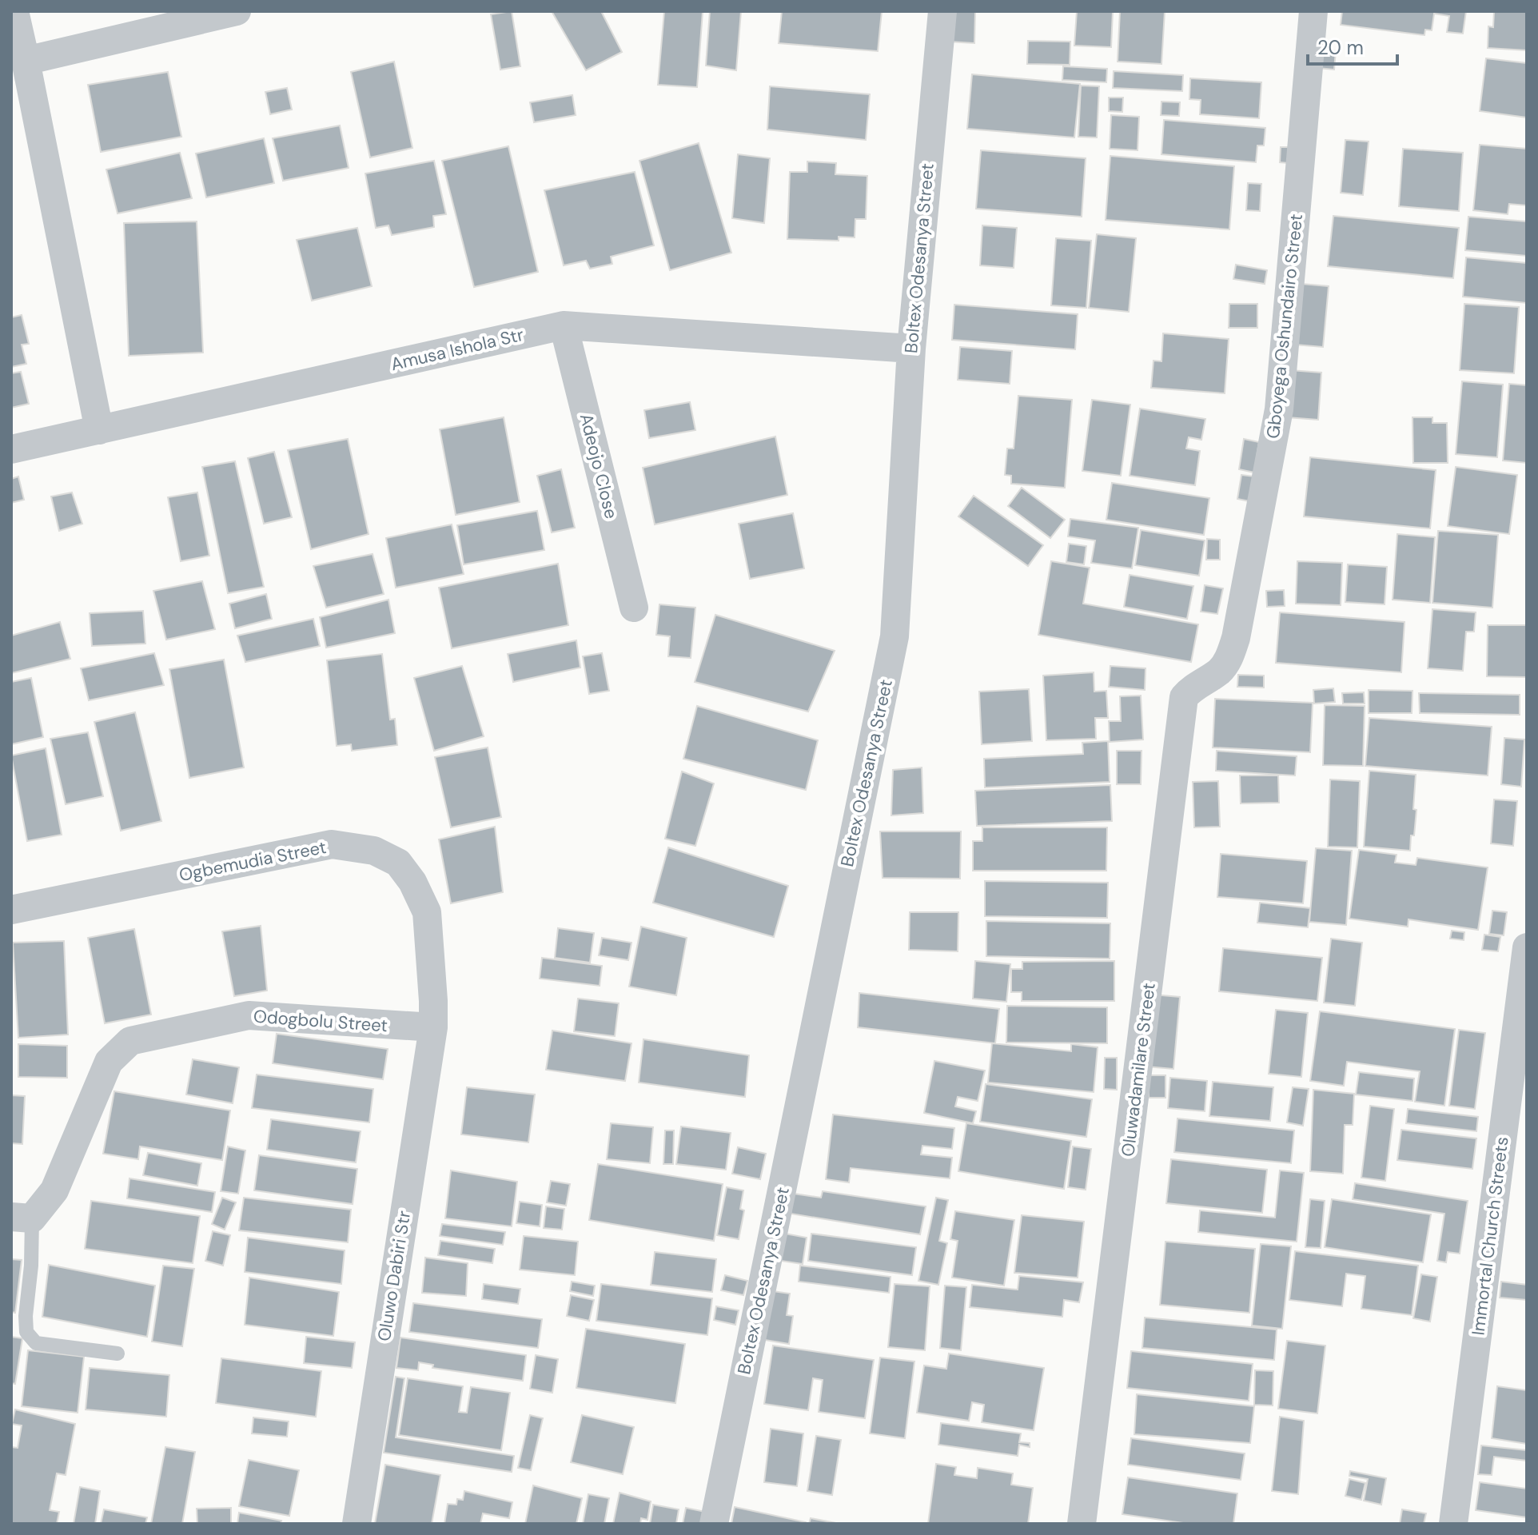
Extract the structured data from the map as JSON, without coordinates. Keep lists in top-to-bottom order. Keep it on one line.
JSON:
{"streets":{"street":["Boltex Odesanya Street","Gboyega Oshundairo Street","Amusa Ishola Str","Adeojo Close","Ogbemudia Street","Odogbolu Street","Oluwadamilare Street","Immortal Church Streets","Oluwo Dabiri Str"]},"crossings":[["Boltex Odesanya Street","Amusa Ishola Str"],["Gboyega Oshundairo Street","Oluwadamilare Street"],["Amusa Ishola Str","Adeojo Close"],["Ogbemudia Street","Odogbolu Street"],["Ogbemudia Street","Oluwo Dabiri Str"],["Odogbolu Street","Oluwo Dabiri Str"]],"scale_bar":"20 m"}
